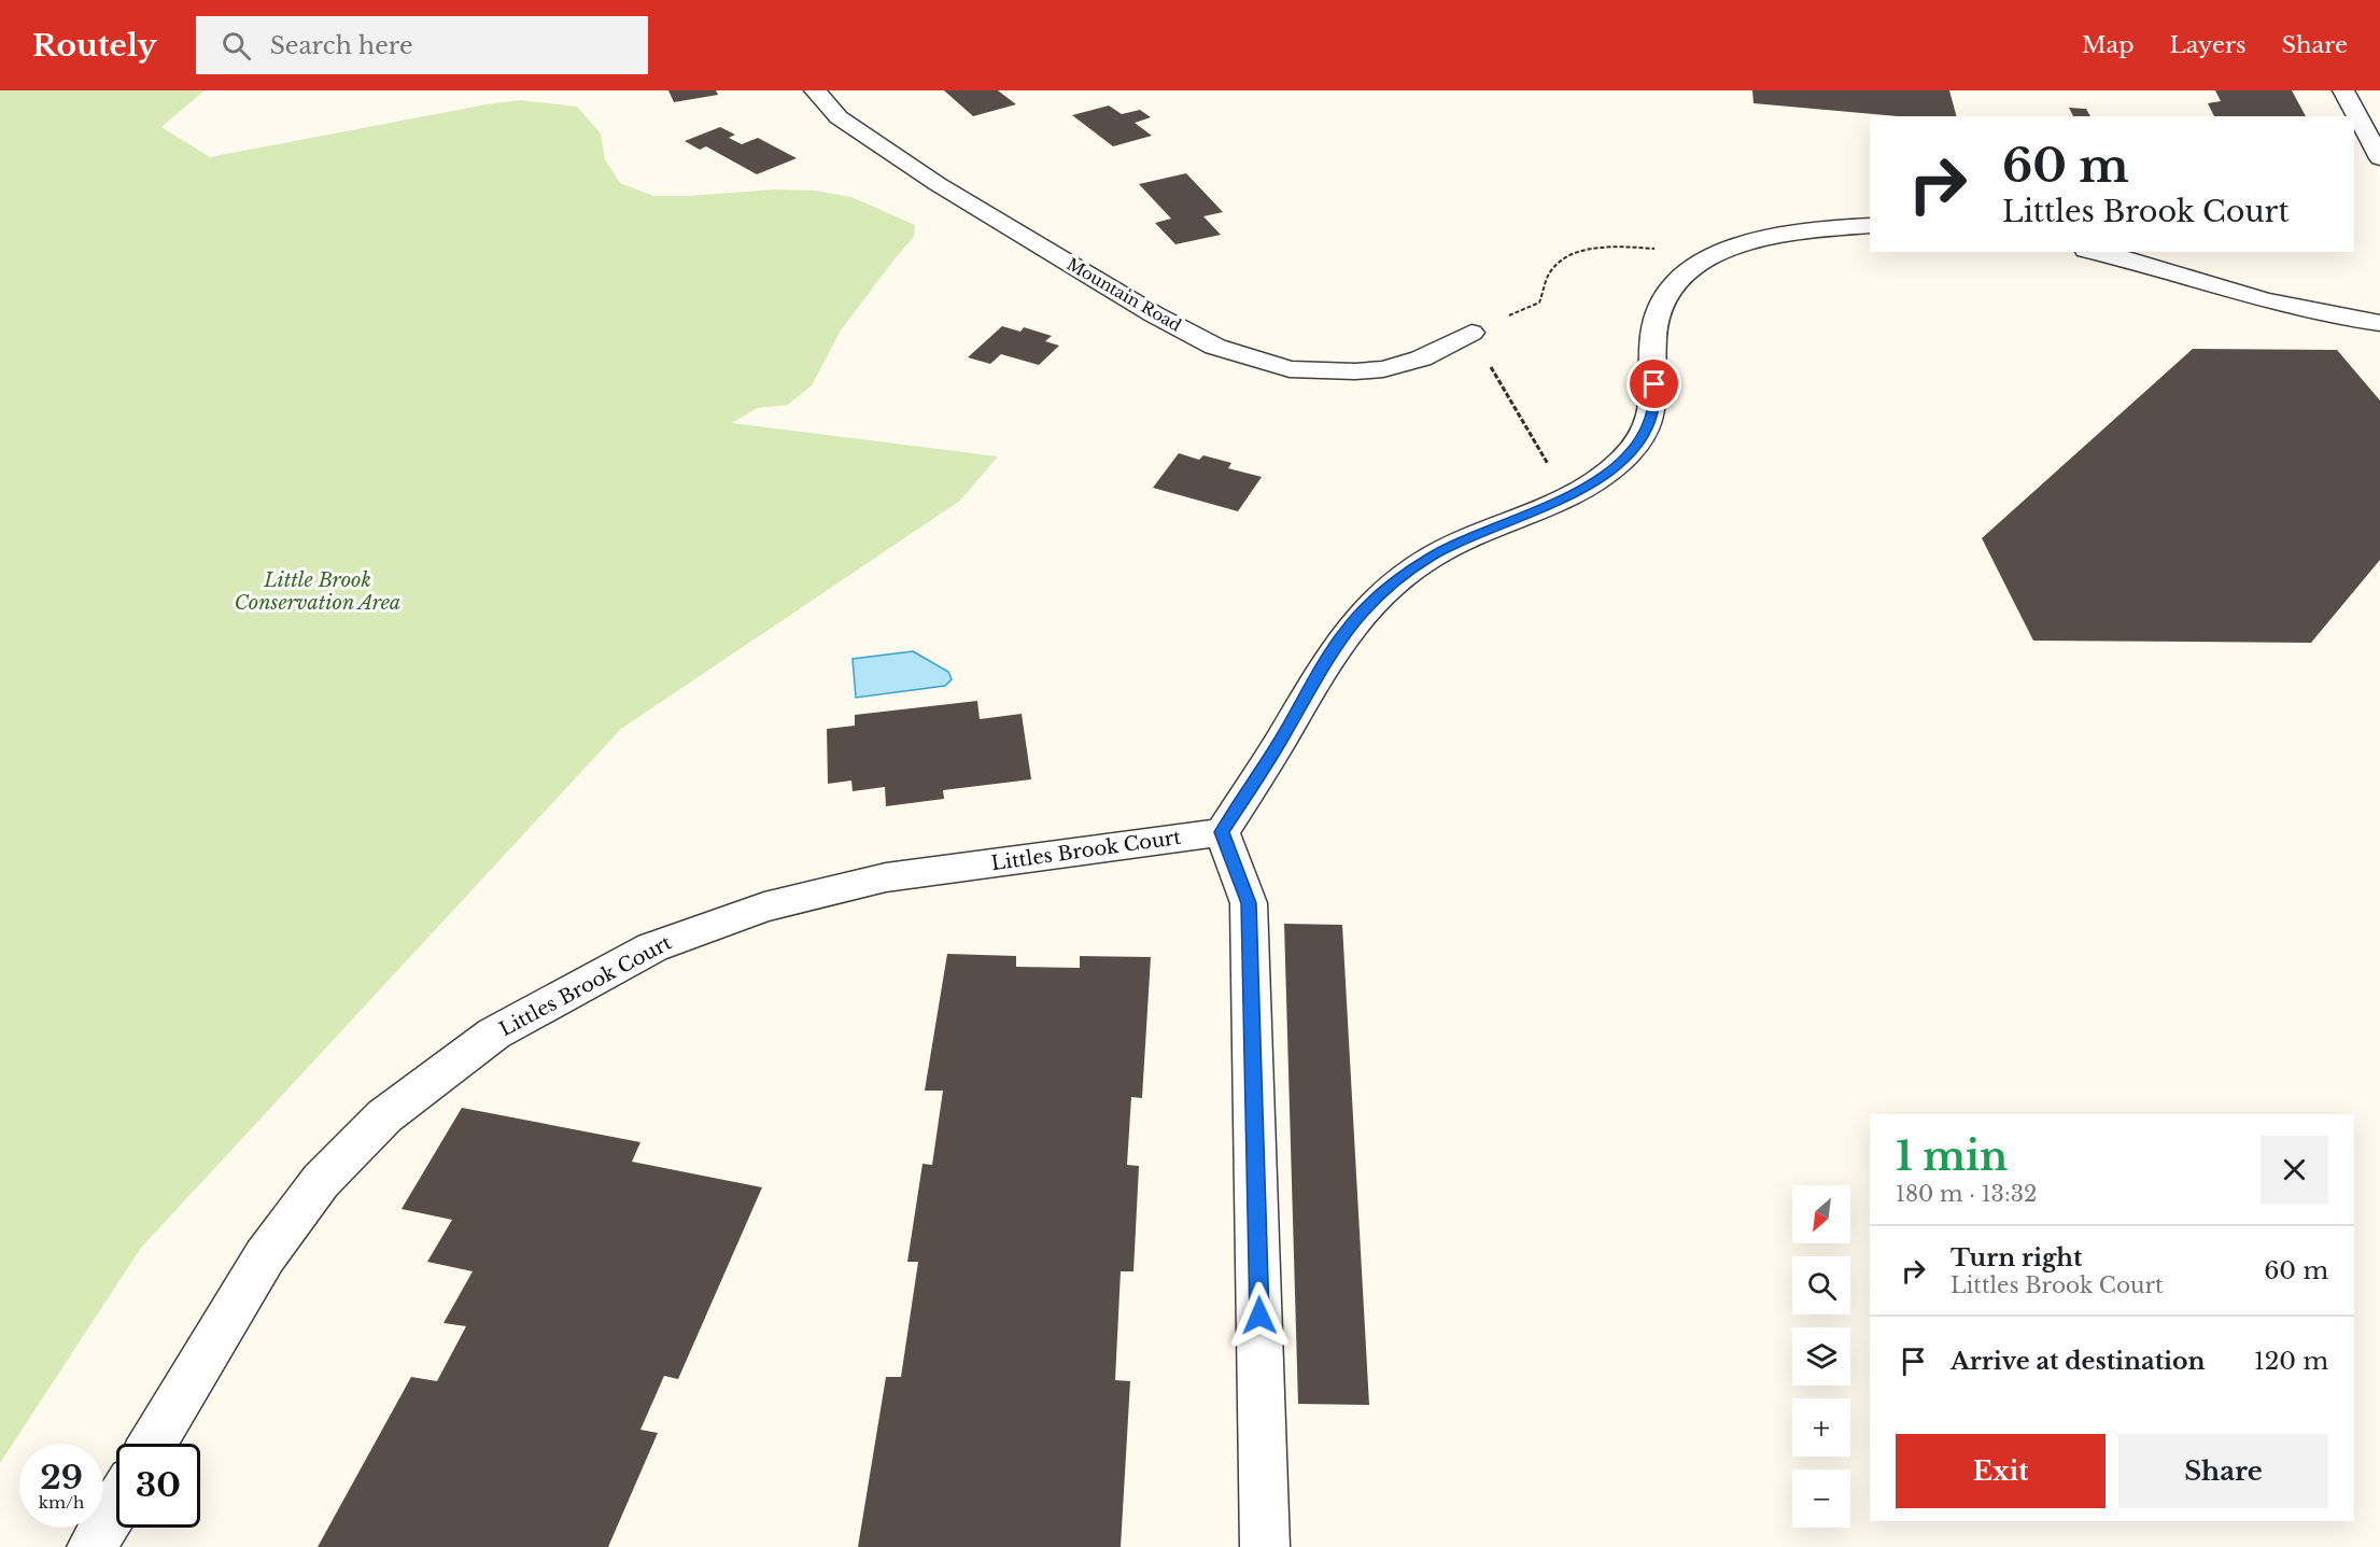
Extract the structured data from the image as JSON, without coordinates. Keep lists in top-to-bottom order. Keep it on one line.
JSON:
{"streets":{"street":["Mountain Road","Littles Brook Court"]},"parks":["Little Brook Conservation Area"],"north":"bottom left","page":{"header":"Routely","search":"Search here","nav":["Map","Layers","Share"],"turn":["60 m","Littles Brook Court"],"heading":["1 min","180 m · 13:32"],"map_buttons":["+","−"],"list":[{"name":"Turn right","note":"Littles Brook Court","value":"60 m"},{"name":"Arrive at destination","value":"120 m"}],"buttons":["Exit","Share"],"speed":"29 km/h","limit":"30"}}
